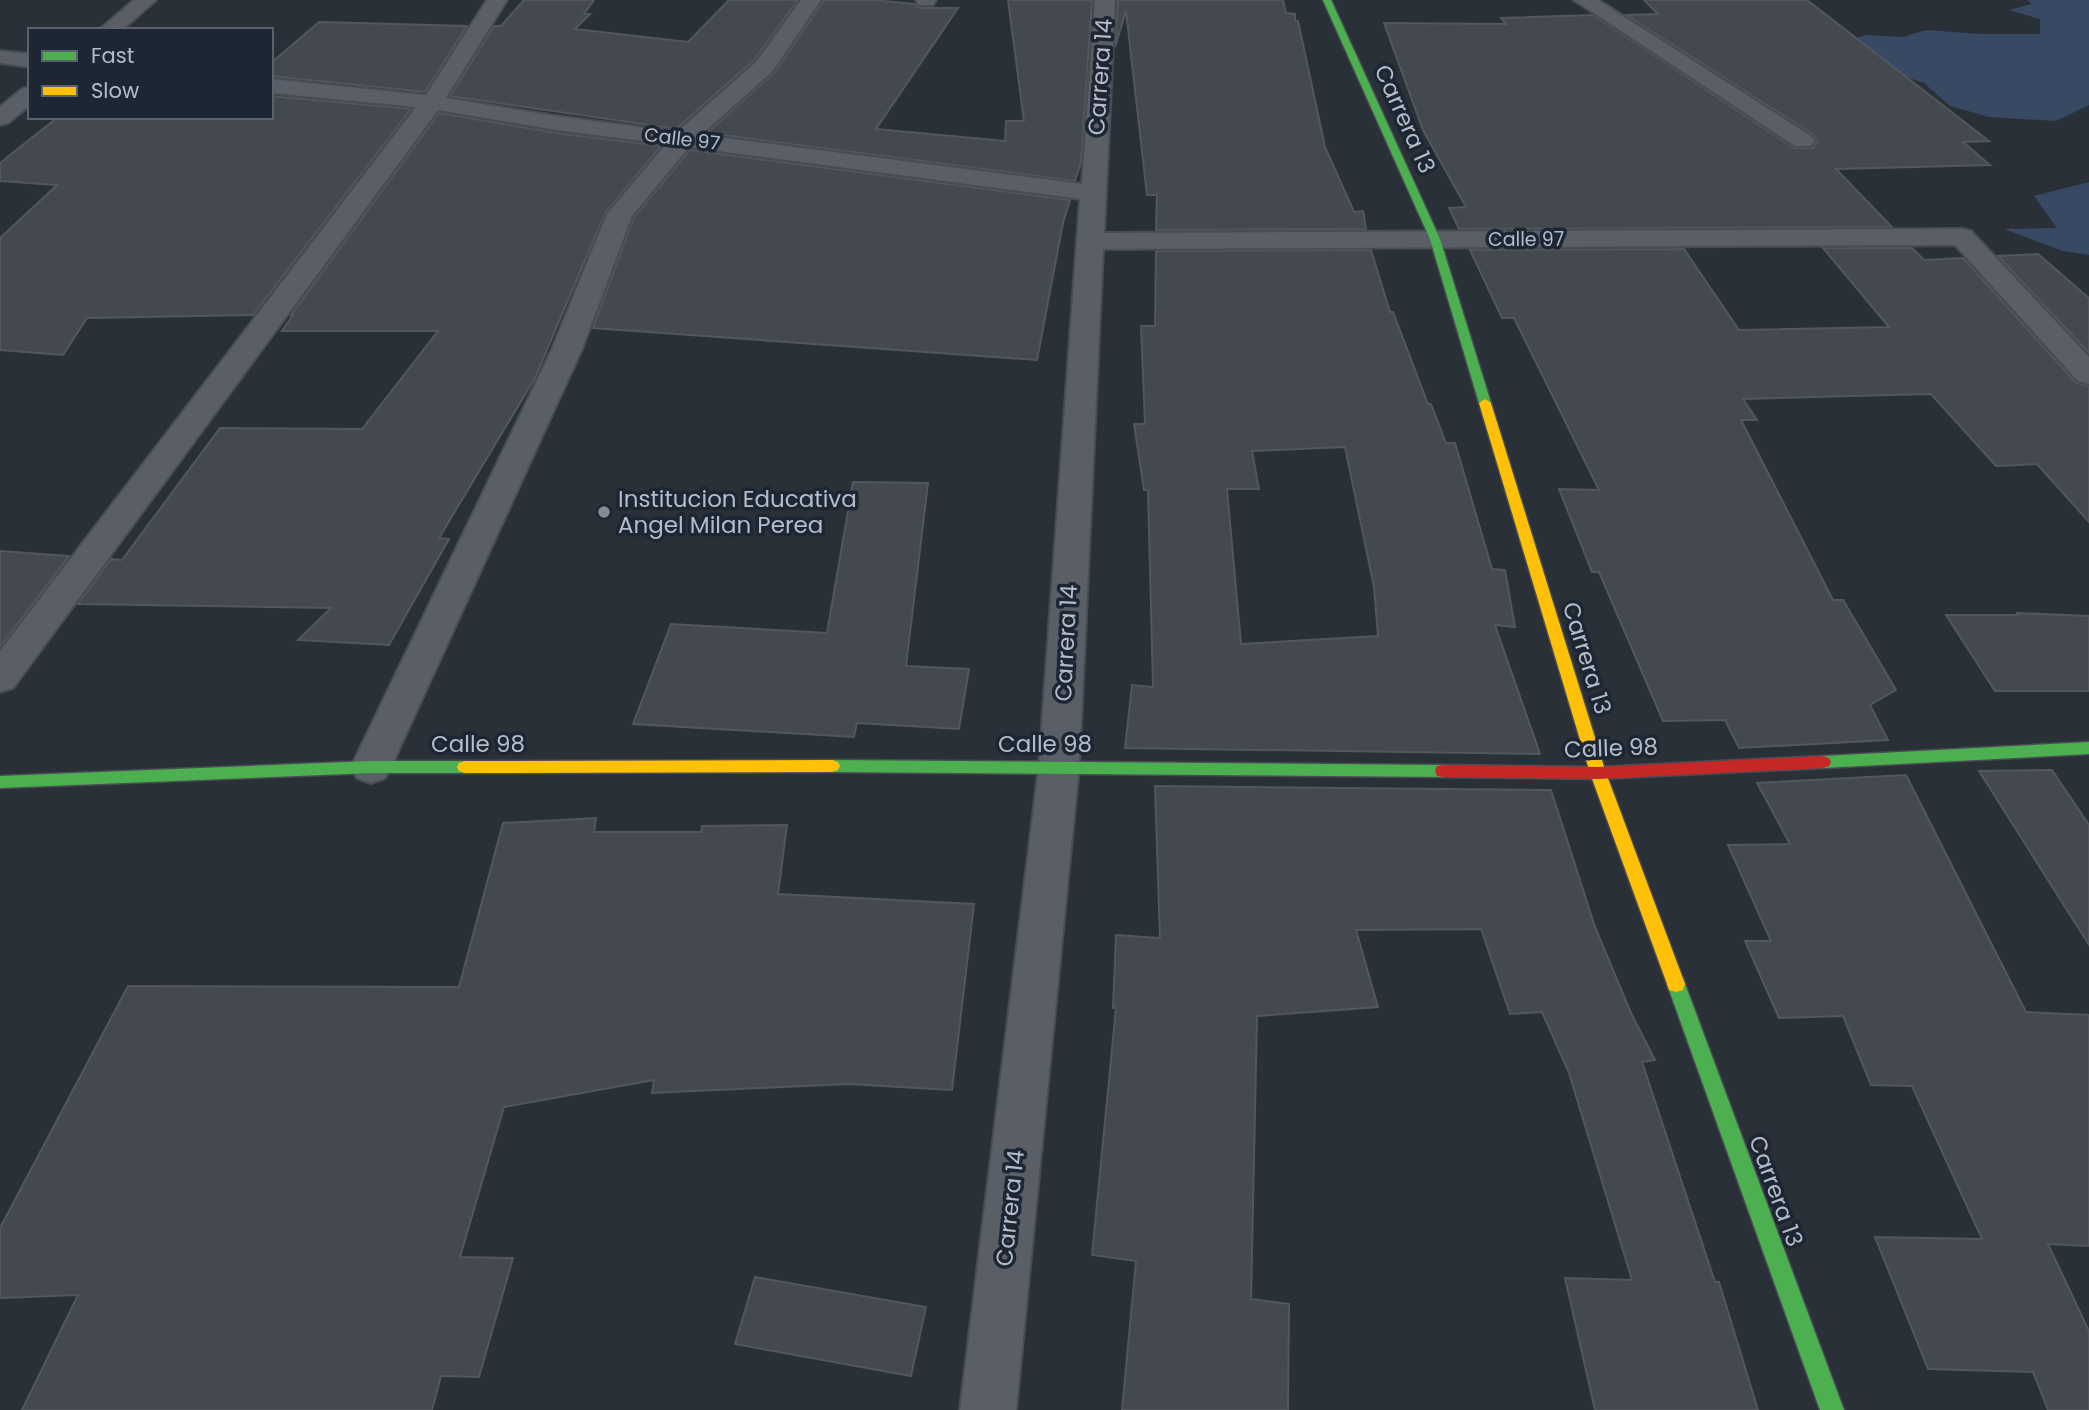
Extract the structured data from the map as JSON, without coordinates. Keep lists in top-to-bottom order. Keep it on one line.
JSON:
{"streets":{"street":["Carrera 14","Carrera 13","Calle 97","Calle 98"]},"crossings":[["Carrera 14","Calle 97"],["Carrera 14","Calle 98"],["Carrera 13","Calle 97"],["Carrera 13","Calle 98"]],"places":["Institucion Educativa Angel Milan Perea"],"legend":["Fast","Slow"]}
